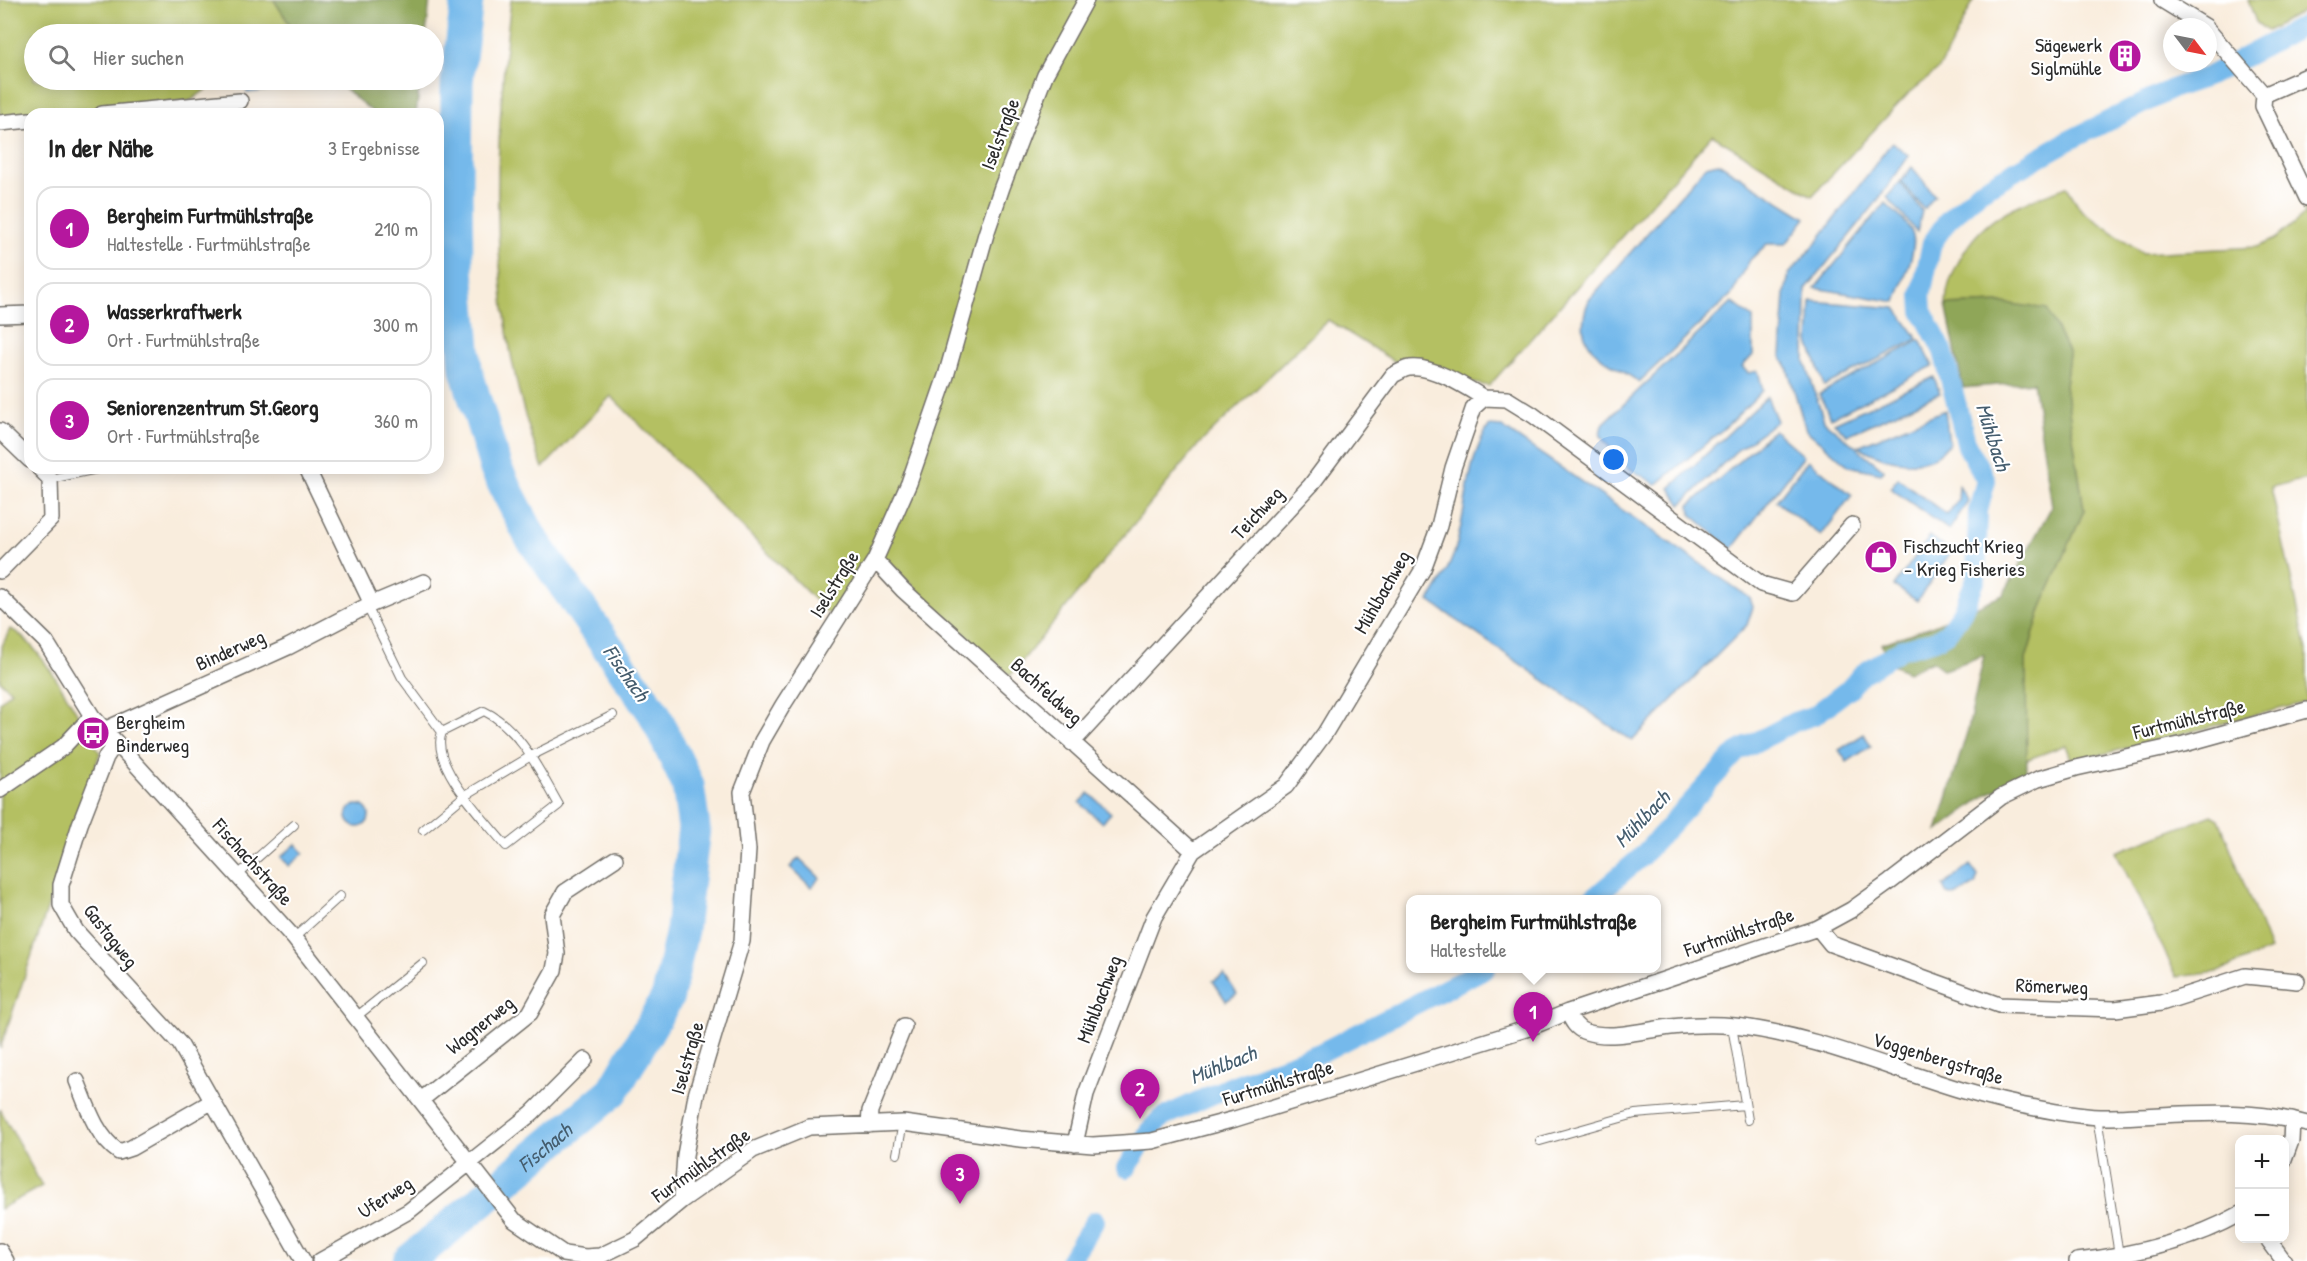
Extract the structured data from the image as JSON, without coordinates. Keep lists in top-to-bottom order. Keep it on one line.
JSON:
{"streets":{"street":["Iselstraße","Teichweg","Mühlbachweg","Binderweg","Bachfeldweg","Furtmühlstraße","Fischachstraße","Gastagweg","Römerweg","Wagnerweg","Voggenbergstraße","Uferweg"]},"crossings":[["Iselstraße","Bachfeldweg"],["Iselstraße","Furtmühlstraße"],["Teichweg","Mühlbachweg"],["Teichweg","Bachfeldweg"],["Mühlbachweg","Bachfeldweg"],["Mühlbachweg","Furtmühlstraße"],["Binderweg","Fischachstraße"],["Furtmühlstraße","Fischachstraße"],["Furtmühlstraße","Römerweg"],["Furtmühlstraße","Voggenbergstraße"],["Fischachstraße","Gastagweg"],["Fischachstraße","Wagnerweg"],["Fischachstraße","Uferweg"]],"water":["Mühlbach","Fischach"],"places":{"building":["Sägewerk Siglmühle"],"shop":["Fischzucht Krieg - Krieg Fisheries"],"bus stop":["Bergheim Binderweg"]},"north":"bottom right","page":{"search":"Hier suchen","heading":["In der Nähe","3 Ergebnisse"],"list":[{"mark":"1","name":"Bergheim Furtmühlstraße","note":"Haltestelle · Furtmühlstraße","value":"210 m"},{"mark":"2","name":"Wasserkraftwerk","note":"Ort · Furtmühlstraße","value":"300 m"},{"mark":"3","name":"Seniorenzentrum St.Georg","note":"Ort · Furtmühlstraße","value":"360 m"}],"popup":["Bergheim Furtmühlstraße","Haltestelle"],"pins":["1","2","3"],"map_buttons":["+","−"]}}
